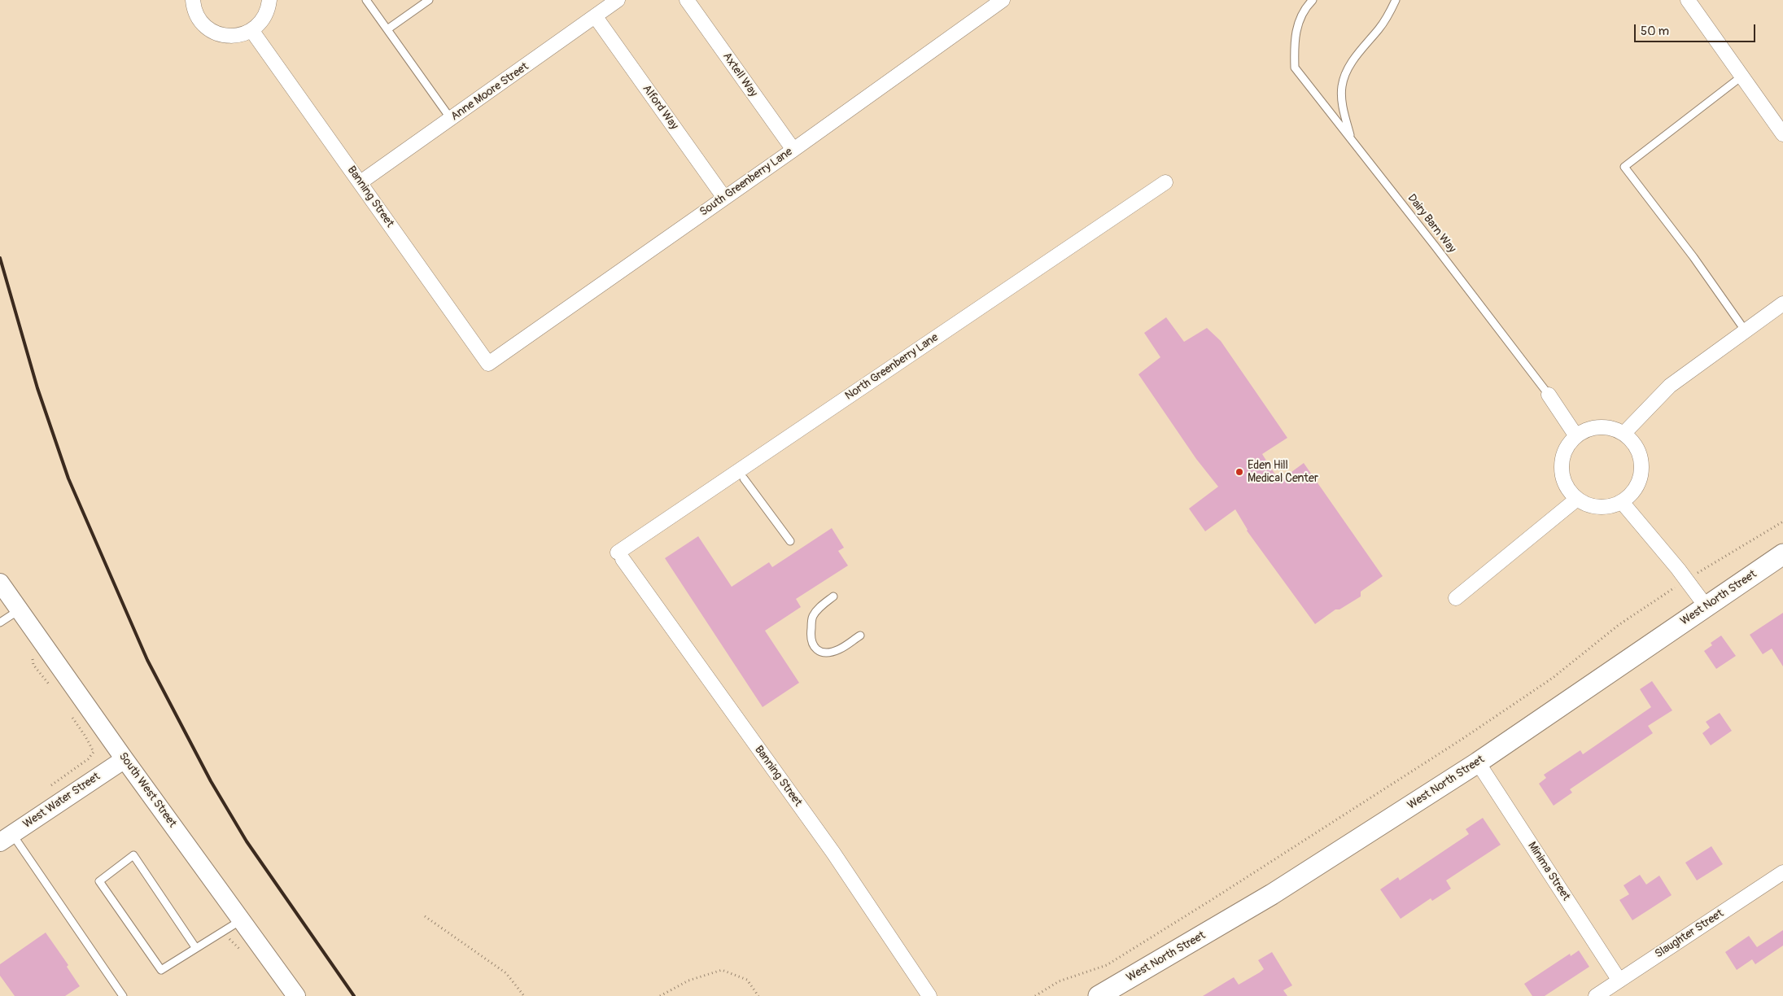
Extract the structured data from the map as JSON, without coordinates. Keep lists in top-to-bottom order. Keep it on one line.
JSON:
{"streets":{"main road":["West North Street"],"street":["Axtell Way","Anne Moore Street","Alford Way","South Greenberry Lane","Banning Street","North Greenberry Lane","South West Street","West Water Street","Minima Street","Slaughter Street"],"lane":["Dairy Barn Way"]},"crossings":[["Axtell Way","South Greenberry Lane"],["Anne Moore Street","Alford Way"],["Anne Moore Street","Banning Street"],["Alford Way","South Greenberry Lane"],["South Greenberry Lane","Banning Street"],["Banning Street","North Greenberry Lane"],["West North Street","Minima Street"],["South West Street","West Water Street"],["Minima Street","Slaughter Street"]],"places":["Eden Hill Medical Center"],"scale_bar":"50 m"}
